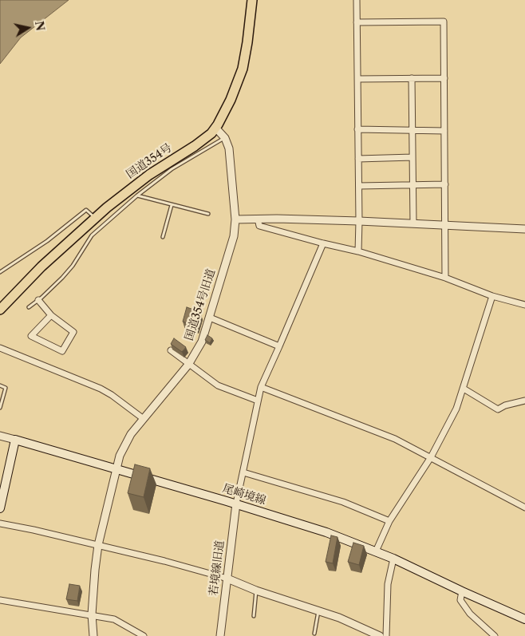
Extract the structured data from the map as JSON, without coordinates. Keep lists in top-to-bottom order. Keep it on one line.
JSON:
{"streets":{"highway":["国道354号"],"main road":["尾崎境線"],"street":["国道354号旧道","若境線旧道"]},"crossings":[["国道354号","国道354号旧道"],["国道354号旧道","尾崎境線"],["尾崎境線","若境線旧道"]],"north":"right"}
